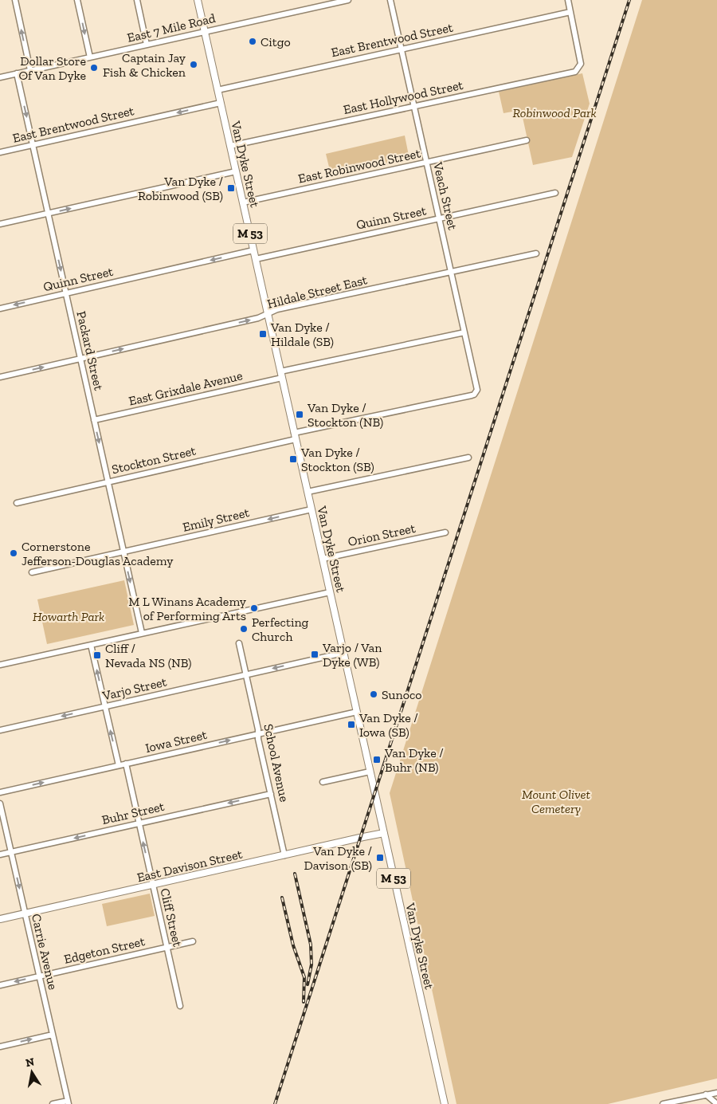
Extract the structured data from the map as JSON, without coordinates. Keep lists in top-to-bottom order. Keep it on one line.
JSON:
{"streets":{"main road":["Van Dyke Street","M 53","East Davison Street"],"street":["East 7 Mile Road","East Brentwood Street","East Hollywood Street","East Robinwood Street","Veach Street","Quinn Street","Hildale Street East","Packard Street","East Grixdale Avenue","Stockton Street","Emily Street","Orion Street","Varjo Street","Iowa Street","School Avenue","Buhr Street","Cliff Street","Edgeton Street","Carrie Avenue"]},"crossings":[["East 7 Mile Road","Van Dyke Street"],["East 7 Mile Road","Packard Street"],["East Brentwood Street","East Hollywood Street"],["East Brentwood Street","Van Dyke Street"],["East Brentwood Street","Veach Street"],["East Brentwood Street","Packard Street"],["East Hollywood Street","Van Dyke Street"],["East Hollywood Street","Veach Street"],["Van Dyke Street","East Robinwood Street"],["Van Dyke Street","Quinn Street"],["Van Dyke Street","Hildale Street East"],["Van Dyke Street","East Grixdale Avenue"],["Van Dyke Street","Stockton Street"],["Van Dyke Street","Emily Street"],["Van Dyke Street","Orion Street"],["Van Dyke Street","Varjo Street"],["Van Dyke Street","Iowa Street"],["Van Dyke Street","East Davison Street"],["East Robinwood Street","Veach Street"],["Veach Street","Quinn Street"],["Veach Street","Hildale Street East"],["Veach Street","East Grixdale Avenue"],["Veach Street","Stockton Street"],["Quinn Street","Packard Street"],["Hildale Street East","Packard Street"],["Packard Street","East Grixdale Avenue"],["Packard Street","Stockton Street"],["Packard Street","Emily Street"],["Varjo Street","School Avenue"],["Iowa Street","School Avenue"],["Iowa Street","Cliff Street"],["School Avenue","Buhr Street"],["School Avenue","East Davison Street"],["Buhr Street","Cliff Street"],["Buhr Street","Carrie Avenue"],["East Davison Street","Cliff Street"],["East Davison Street","Carrie Avenue"],["Cliff Street","Edgeton Street"],["Edgeton Street","Carrie Avenue"]],"one_way":["Quinn Street","Hildale Street East","Packard Street","Emily Street","Varjo Street","Iowa Street","Buhr Street"],"parks":["Robinwood Park","Howarth Park","Mount Olivet Cemetery"],"places":{"other":["Citgo","Captain Jay Fish & Chicken","Dollar Store Of Van Dyke","Cornerstone Jefferson-Douglas Academy","M L Winans Academy of Performing Arts","Perfecting Church","Sunoco"],"transit":["Van Dyke / Robinwood (SB)","Van Dyke / Hildale (SB)","Van Dyke / Stockton (NB)","Van Dyke / Stockton (SB)","Varjo / Van Dyke (WB)","Cliff / Nevada NS (NB)","Van Dyke / Iowa (SB)","Van Dyke / Buhr (NB)","Van Dyke / Davison (SB)"]},"north":"top"}
